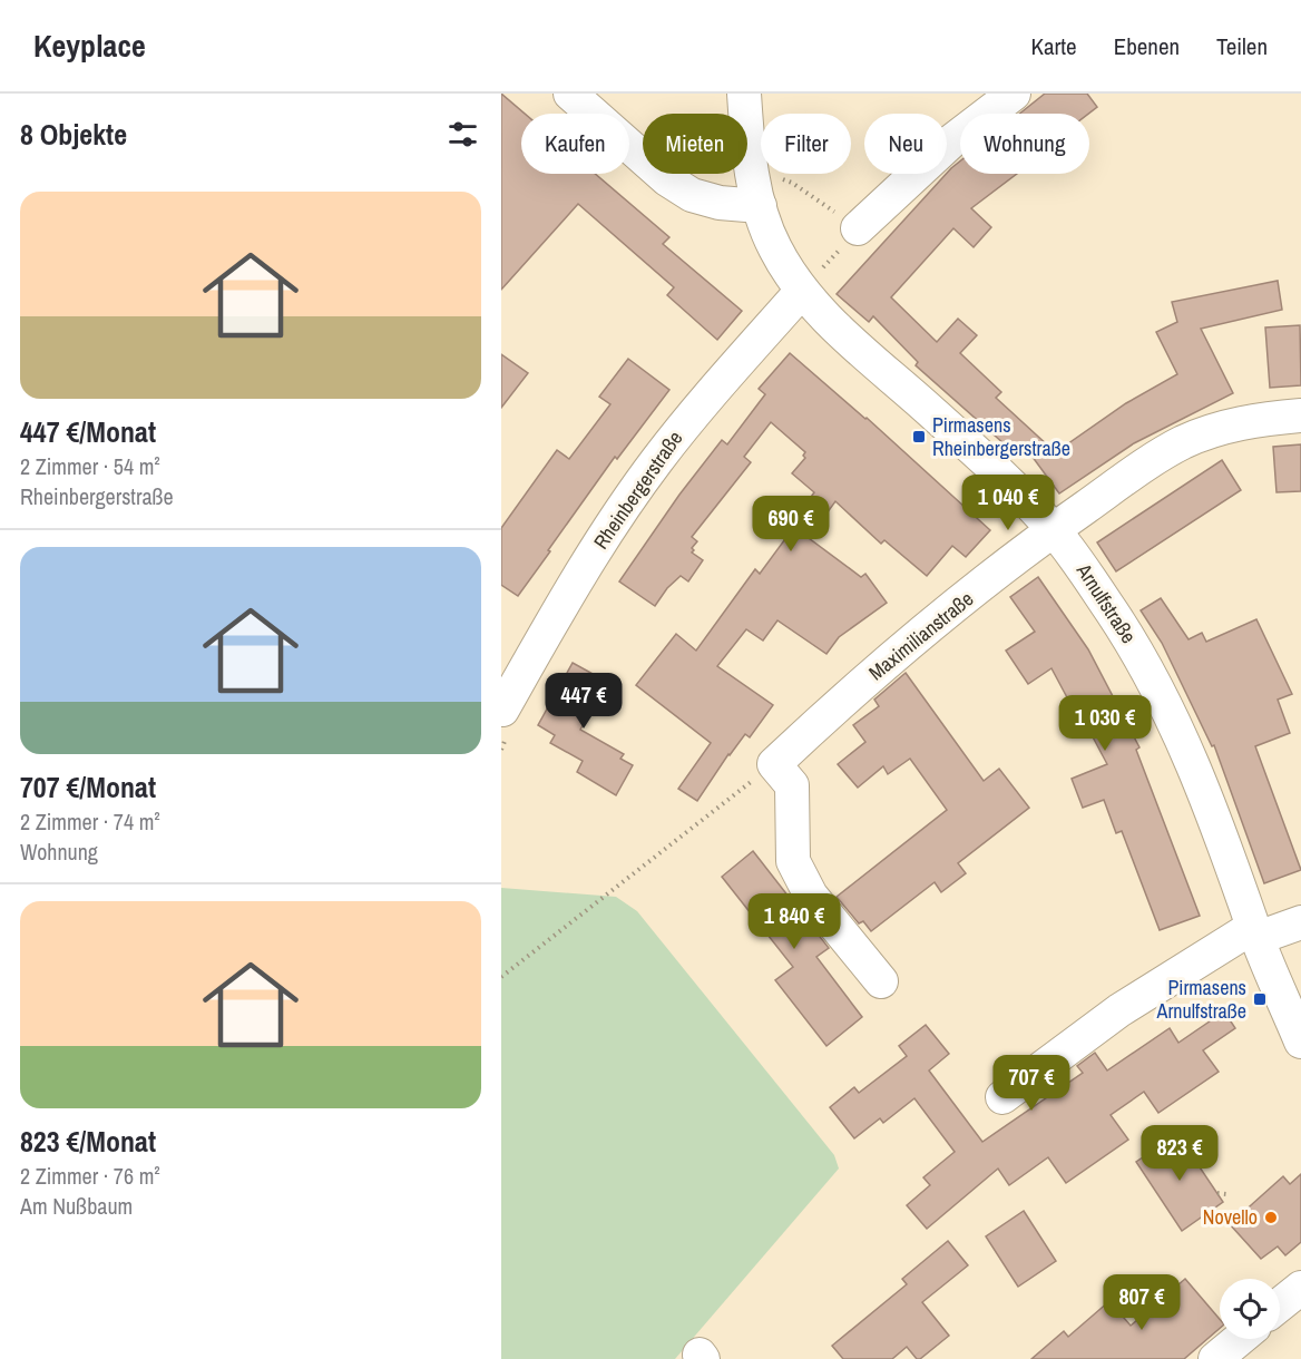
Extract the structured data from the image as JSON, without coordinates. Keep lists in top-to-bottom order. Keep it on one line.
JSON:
{"streets":{"street":["Rheinbergerstraße","Arnulfstraße","Maximilianstraße"]},"crossings":[["Rheinbergerstraße","Arnulfstraße"],["Arnulfstraße","Maximilianstraße"]],"places":{"transit":["Pirmasens Rheinbergerstraße","Pirmasens Arnulfstraße"],"other":["Novello"]},"page":{"header":"Keyplace","nav":["Karte","Ebenen","Teilen"],"heading":"8 Objekte","chip":["Kaufen","Mieten","Filter","Neu","Wohnung"],"list":[{"name":"447 €/Monat","note":"2 Zimmer · 54 m² · Rheinbergerstraße"},{"name":"707 €/Monat","note":"2 Zimmer · 74 m² · Wohnung"},{"name":"823 €/Monat","note":"2 Zimmer · 76 m² · Am Nußbaum"}],"price":["1 040 €","690 €","447 €","1 030 €","1 840 €","707 €","823 €","807 €"]}}
